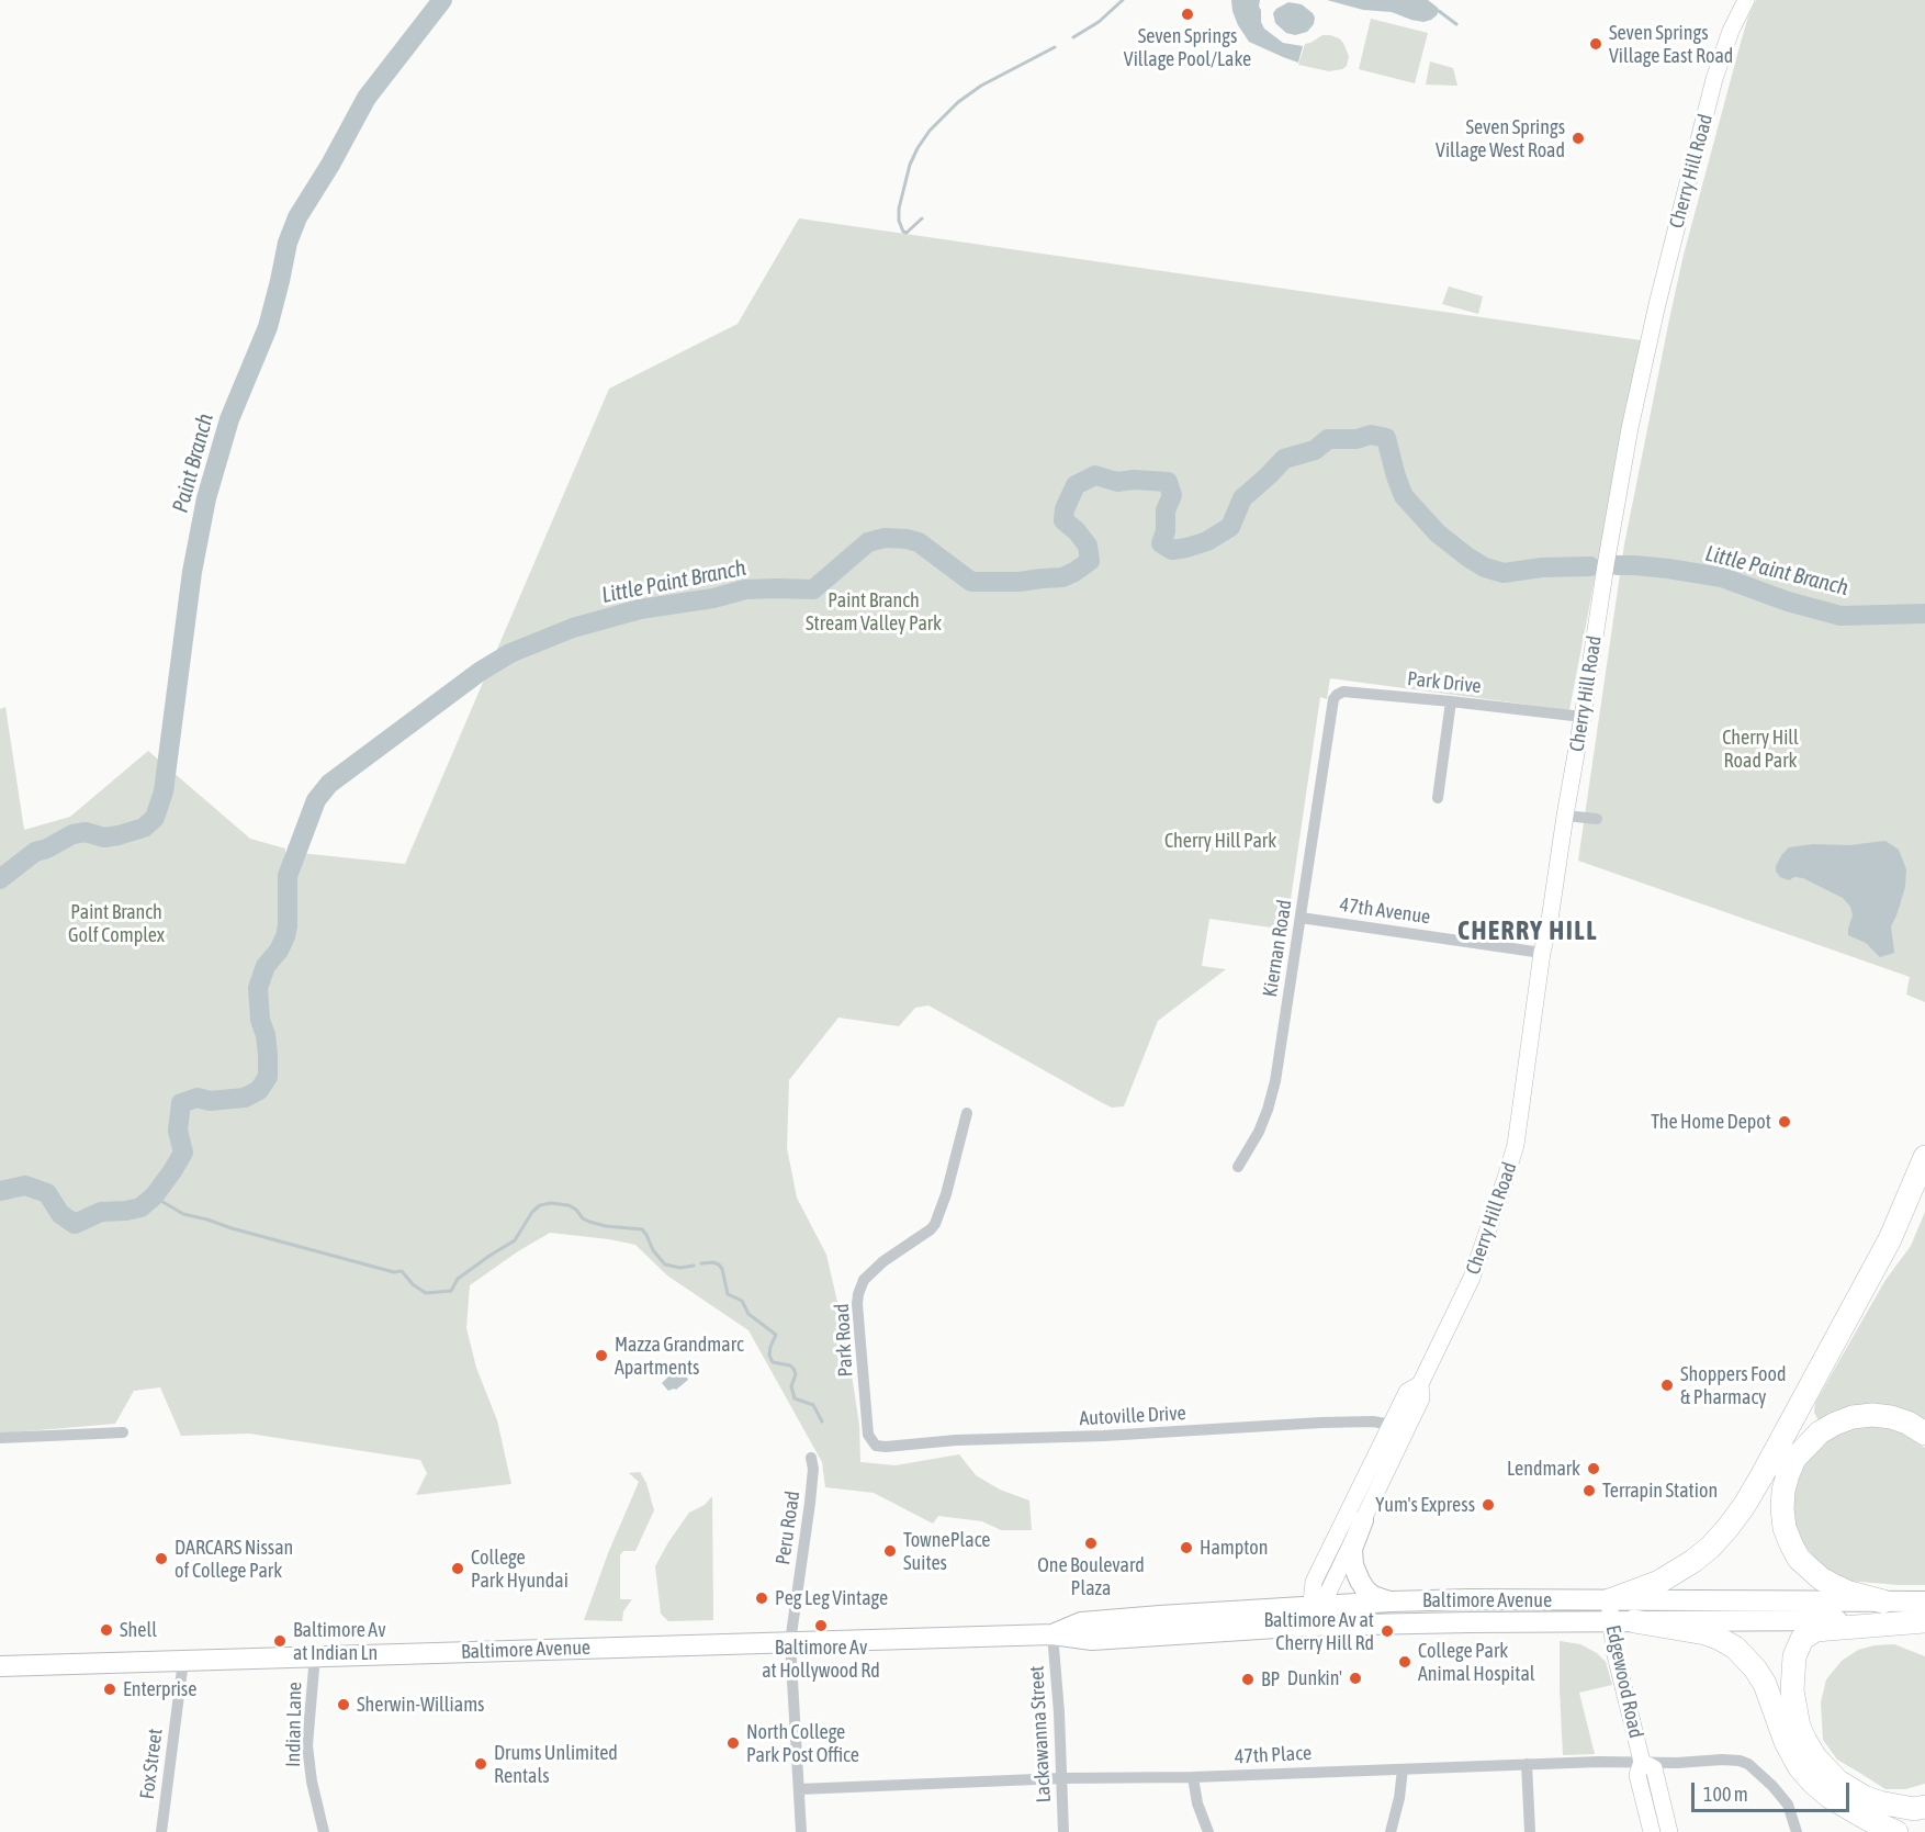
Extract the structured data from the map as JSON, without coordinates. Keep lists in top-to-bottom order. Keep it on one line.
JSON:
{"streets":{"main road":["Cherry Hill Road","Baltimore Avenue","Edgewood Road"],"street":["Park Drive","47th Avenue","Kiernan Road","Park Road","Autoville Drive","Peru Road","Indian Lane","Lackawanna Street","47th Place","Fox Street"]},"crossings":[["Cherry Hill Road","Park Drive"],["Cherry Hill Road","47th Avenue"],["Cherry Hill Road","Autoville Drive"],["Cherry Hill Road","Baltimore Avenue"],["Park Drive","Kiernan Road"],["47th Avenue","Kiernan Road"],["Park Road","Autoville Drive"],["Peru Road","Baltimore Avenue"],["Peru Road","47th Place"],["Baltimore Avenue","Edgewood Road"],["Baltimore Avenue","Indian Lane"],["Baltimore Avenue","Lackawanna Street"],["Baltimore Avenue","Fox Street"],["Edgewood Road","47th Place"],["Lackawanna Street","47th Place"]],"districts":["CHERRY HILL"],"water":["Paint Branch","Little Paint Branch"],"parks":["Paint Branch Stream Valley Park","Cherry Hill Road Park","Cherry Hill Park","Paint Branch Golf Complex"],"places":["Seven Springs Village Pool/Lake","Seven Springs Village East Road","Seven Springs Village West Road","The Home Depot","Mazza Grandmarc Apartments","Shoppers Food & Pharmacy","Lendmark","Terrapin Station","Yum's Express","One Boulevard Plaza","Hampton","TownePlace Suites","DARCARS Nissan of College Park","College Park Hyundai","Peg Leg Vintage","Baltimore Av at Hollywood Rd","Shell","Baltimore Av at Cherry Hill Rd","Baltimore Av at Indian Ln","College Park Animal Hospital","Dunkin'","BP","Enterprise","Sherwin-Williams","North College Park Post Office","Drums Unlimited Rentals"],"scale_bar":"100 m"}
